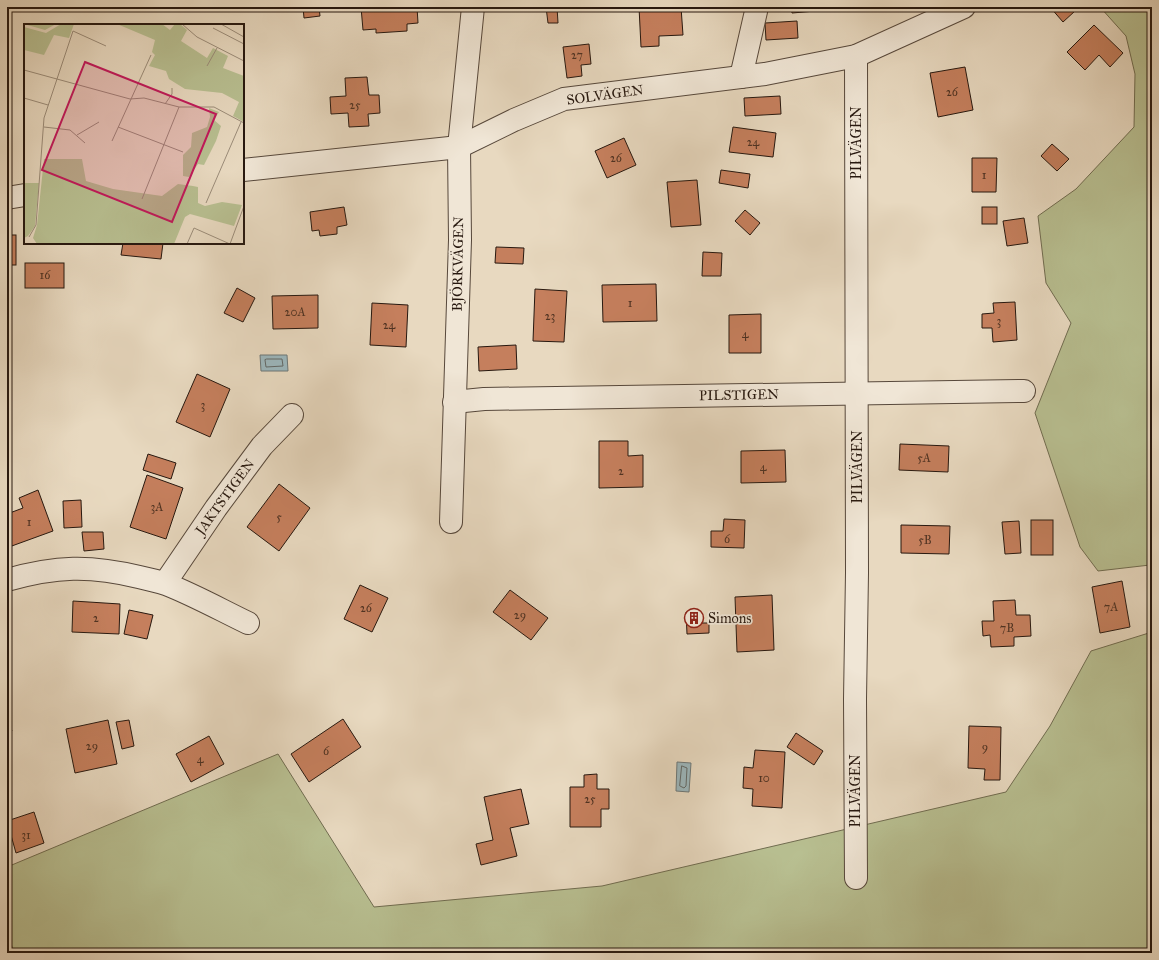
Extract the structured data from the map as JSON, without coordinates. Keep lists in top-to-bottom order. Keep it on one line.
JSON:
{"streets":{"street":["SOLVÄGEN","PILVÄGEN","BJÖRKVÄGEN","PILSTIGEN","JAKTSTIGEN"]},"crossings":[["SOLVÄGEN","PILVÄGEN"],["SOLVÄGEN","BJÖRKVÄGEN"],["PILVÄGEN","PILSTIGEN"],["BJÖRKVÄGEN","PILSTIGEN"]],"places":{"building":["Simons"]},"house_numbers":["27","26","25","24","26","1","16","1","20A","23","3","24","4","3","5A","4","2","3A","5","1","6","5B","7A","26","29","2","7B","29","9","6","4","10","25","31"]}
